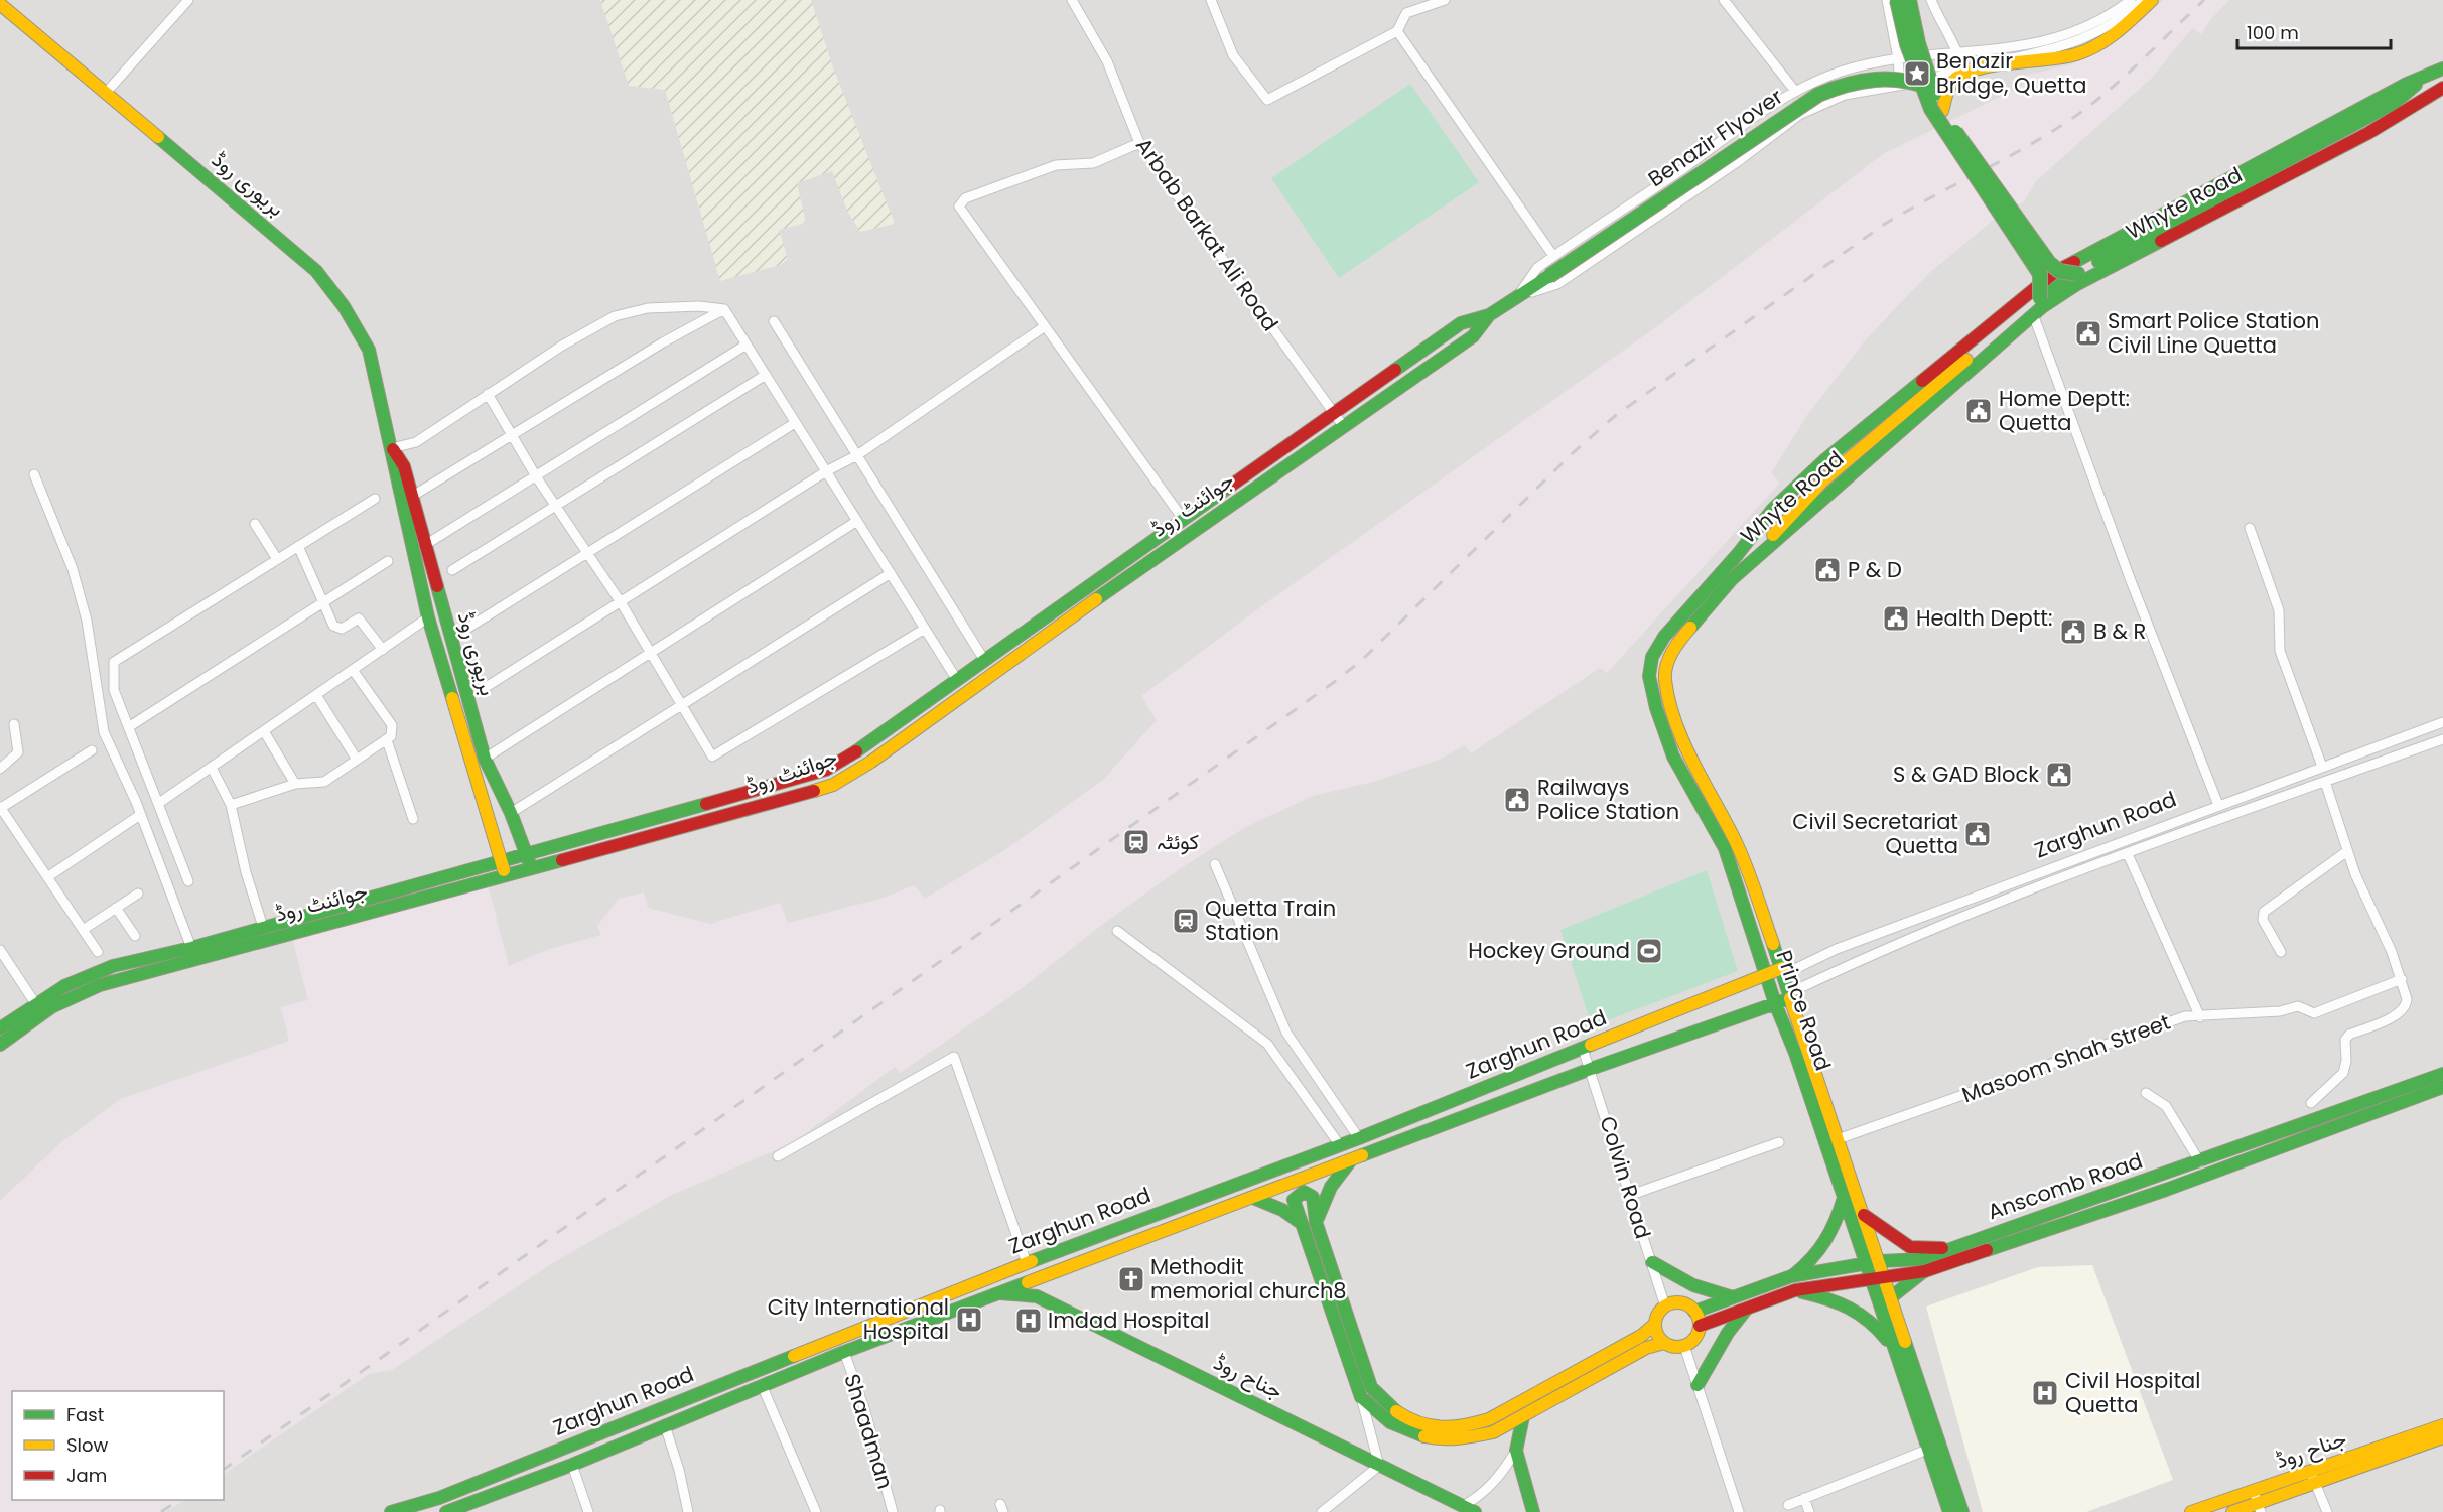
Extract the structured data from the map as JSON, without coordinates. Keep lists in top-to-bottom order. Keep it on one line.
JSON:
{"streets":{"main road":["Benazir Flyover","بریوری روڈ","Whyte Road","جوائنٹ روڈ","Zarghun Road","Prince Road","Anscomb Road","جناح روڈ"],"street":["Arbab Barkat Ali Road","Masoom Shah Street","Colvin Road","Shaadman"]},"crossings":[["Benazir Flyover","جوائنٹ روڈ"],["بریوری روڈ","جوائنٹ روڈ"],["Whyte Road","Prince Road"],["Arbab Barkat Ali Road","جوائنٹ روڈ"],["Zarghun Road","Prince Road"],["Zarghun Road","Colvin Road"],["Zarghun Road","جناح روڈ"],["Zarghun Road","Shaadman"],["Prince Road","Masoom Shah Street"],["Prince Road","Anscomb Road"],["Colvin Road","Anscomb Road"]],"places":{"place":["Benazir Bridge, Quetta"],"public building":["Smart Police Station Civil Line Quetta","Home Deptt: Quetta","P & D","Health Deptt:","B & R","S & GAD Block","Railways Police Station","Civil Secretariat Quetta"],"station":["کوئٹہ","Quetta Train Station"],"sports":["Hockey Ground"],"church":["Methodit memorial church8"],"hospital":["City International Hospital","Imdad Hospital","Civil Hospital Quetta"]},"legend":["Fast","Slow","Jam"],"scale_bar":"100 m"}
